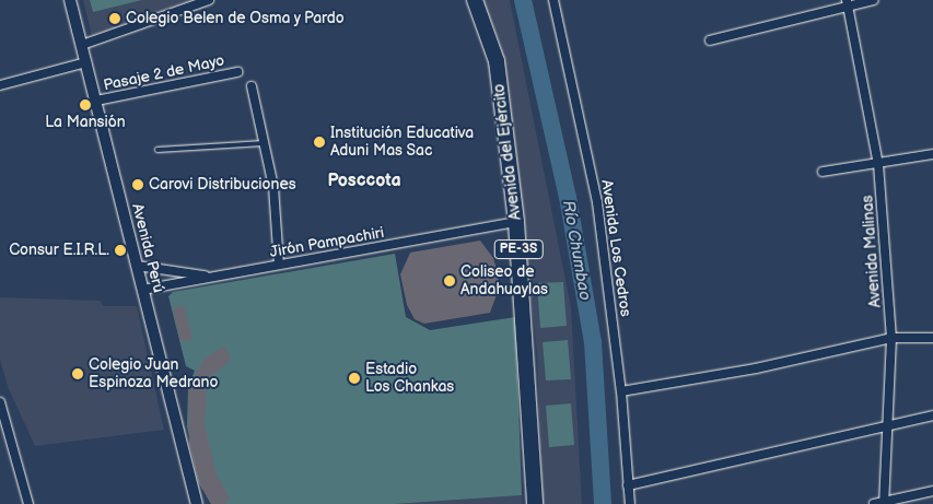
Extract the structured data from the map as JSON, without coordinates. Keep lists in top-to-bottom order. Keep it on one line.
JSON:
{"streets":{"highway":["Avenida del Ejército","PE-3S"],"street":["Pasaje 2 de Mayo","Jirón Pampachiri","Avenida Perú","Avenida Los Cedros","Avenida Malinas"]},"crossings":[["Pasaje 2 de Mayo","Avenida Perú"],["Avenida del Ejército","Jirón Pampachiri"],["Jirón Pampachiri","Avenida Perú"]],"districts":["Posccota"],"water":["Río Chumbao"],"places":["Colegio Belen de Osma y Pardo","La Mansión","Institución Educativa Aduni Mas Sac","Carovi Distribuciones","Consur E.I.R.L.","Coliseo de Andahuaylas","Colegio Juan Espinoza Medrano","Estadio Los Chankas"]}
